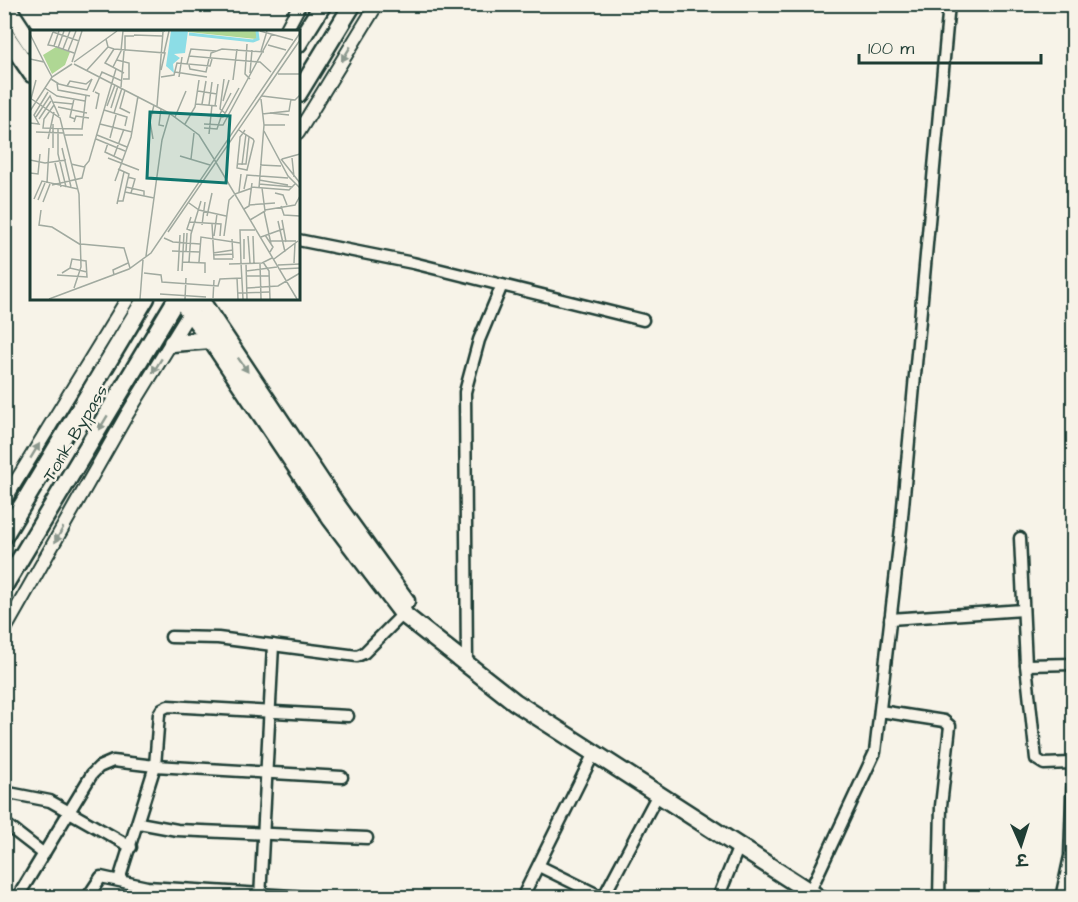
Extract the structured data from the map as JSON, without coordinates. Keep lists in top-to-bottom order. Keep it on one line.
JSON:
{"streets":{"main road":["Tonk Bypass"]},"scale_bar":"100 m","north":"bottom"}
